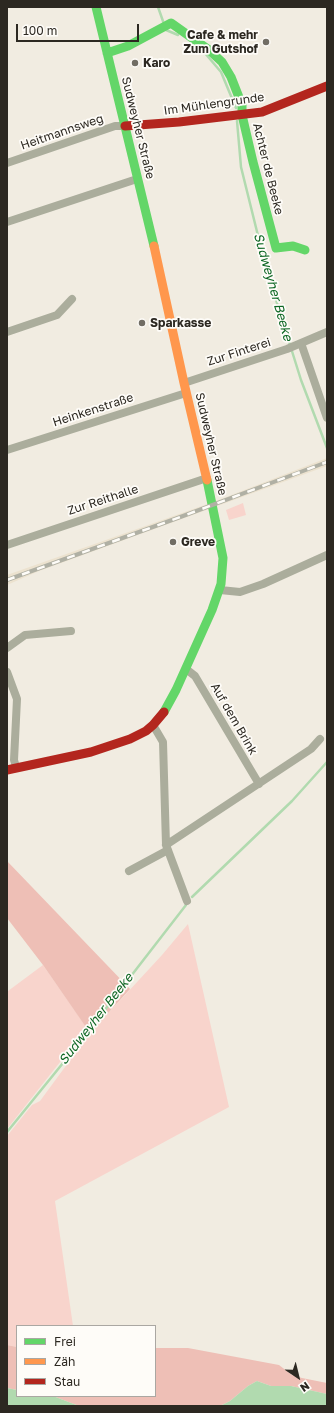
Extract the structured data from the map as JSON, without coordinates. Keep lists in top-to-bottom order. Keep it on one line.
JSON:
{"streets":{"street":["Im Mühlengrunde","Sudweyher Straße","Heitmannsweg","Achter de Beeke","Zur Finterei","Heinkenstraße","Zur Reithalle","Auf dem Brink"]},"crossings":[["Im Mühlengrunde","Sudweyher Straße"],["Im Mühlengrunde","Heitmannsweg"],["Im Mühlengrunde","Achter de Beeke"],["Sudweyher Straße","Heitmannsweg"],["Sudweyher Straße","Achter de Beeke"],["Sudweyher Straße","Zur Finterei"],["Sudweyher Straße","Heinkenstraße"],["Sudweyher Straße","Zur Reithalle"],["Sudweyher Straße","Auf dem Brink"]],"water":["Sudweyher Beeke"],"places":["Cafe & mehr Zum Gutshof","Karo","Sparkasse","Greve"],"legend":["Frei","Zäh","Stau"],"scale_bar":"100 m","north":"bottom right"}
